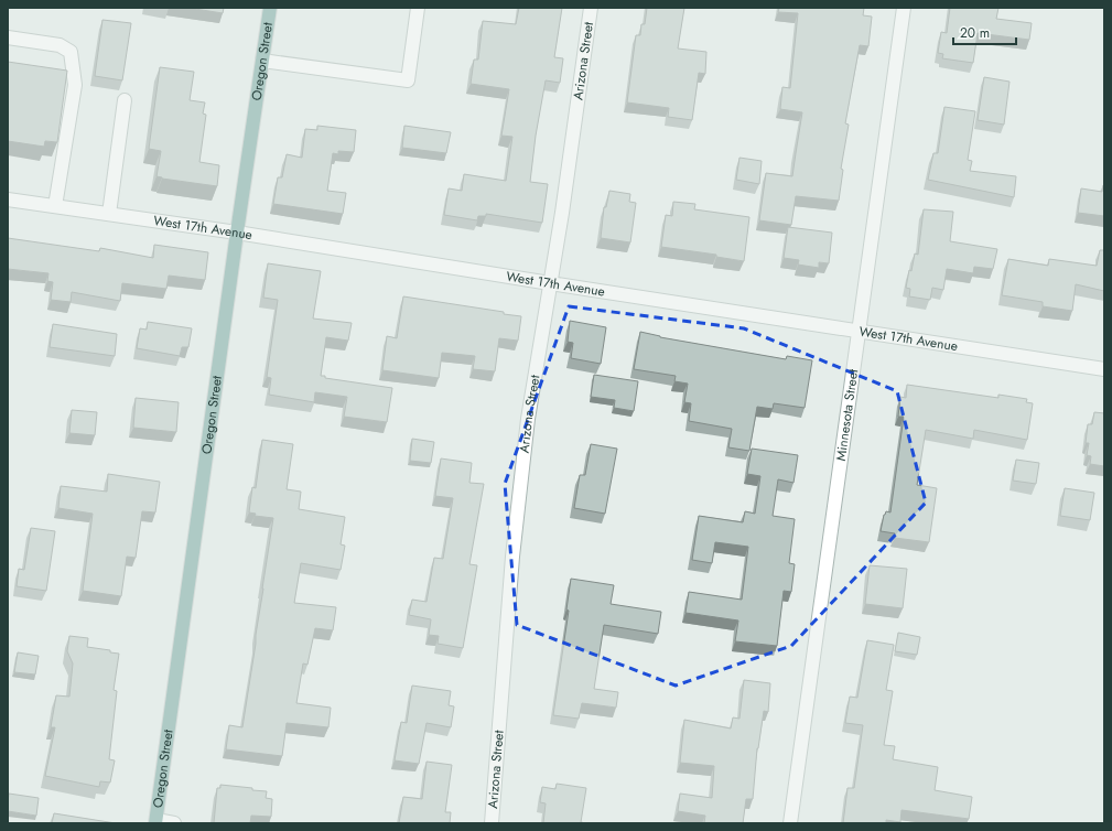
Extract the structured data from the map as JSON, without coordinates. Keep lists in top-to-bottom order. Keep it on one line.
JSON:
{"streets":{"main road":["Oregon Street"],"street":["Arizona Street","West 17th Avenue","Minnesota Street"]},"crossings":[["Arizona Street","West 17th Avenue"],["Oregon Street","West 17th Avenue"],["West 17th Avenue","Minnesota Street"]],"scale_bar":"20 m"}
